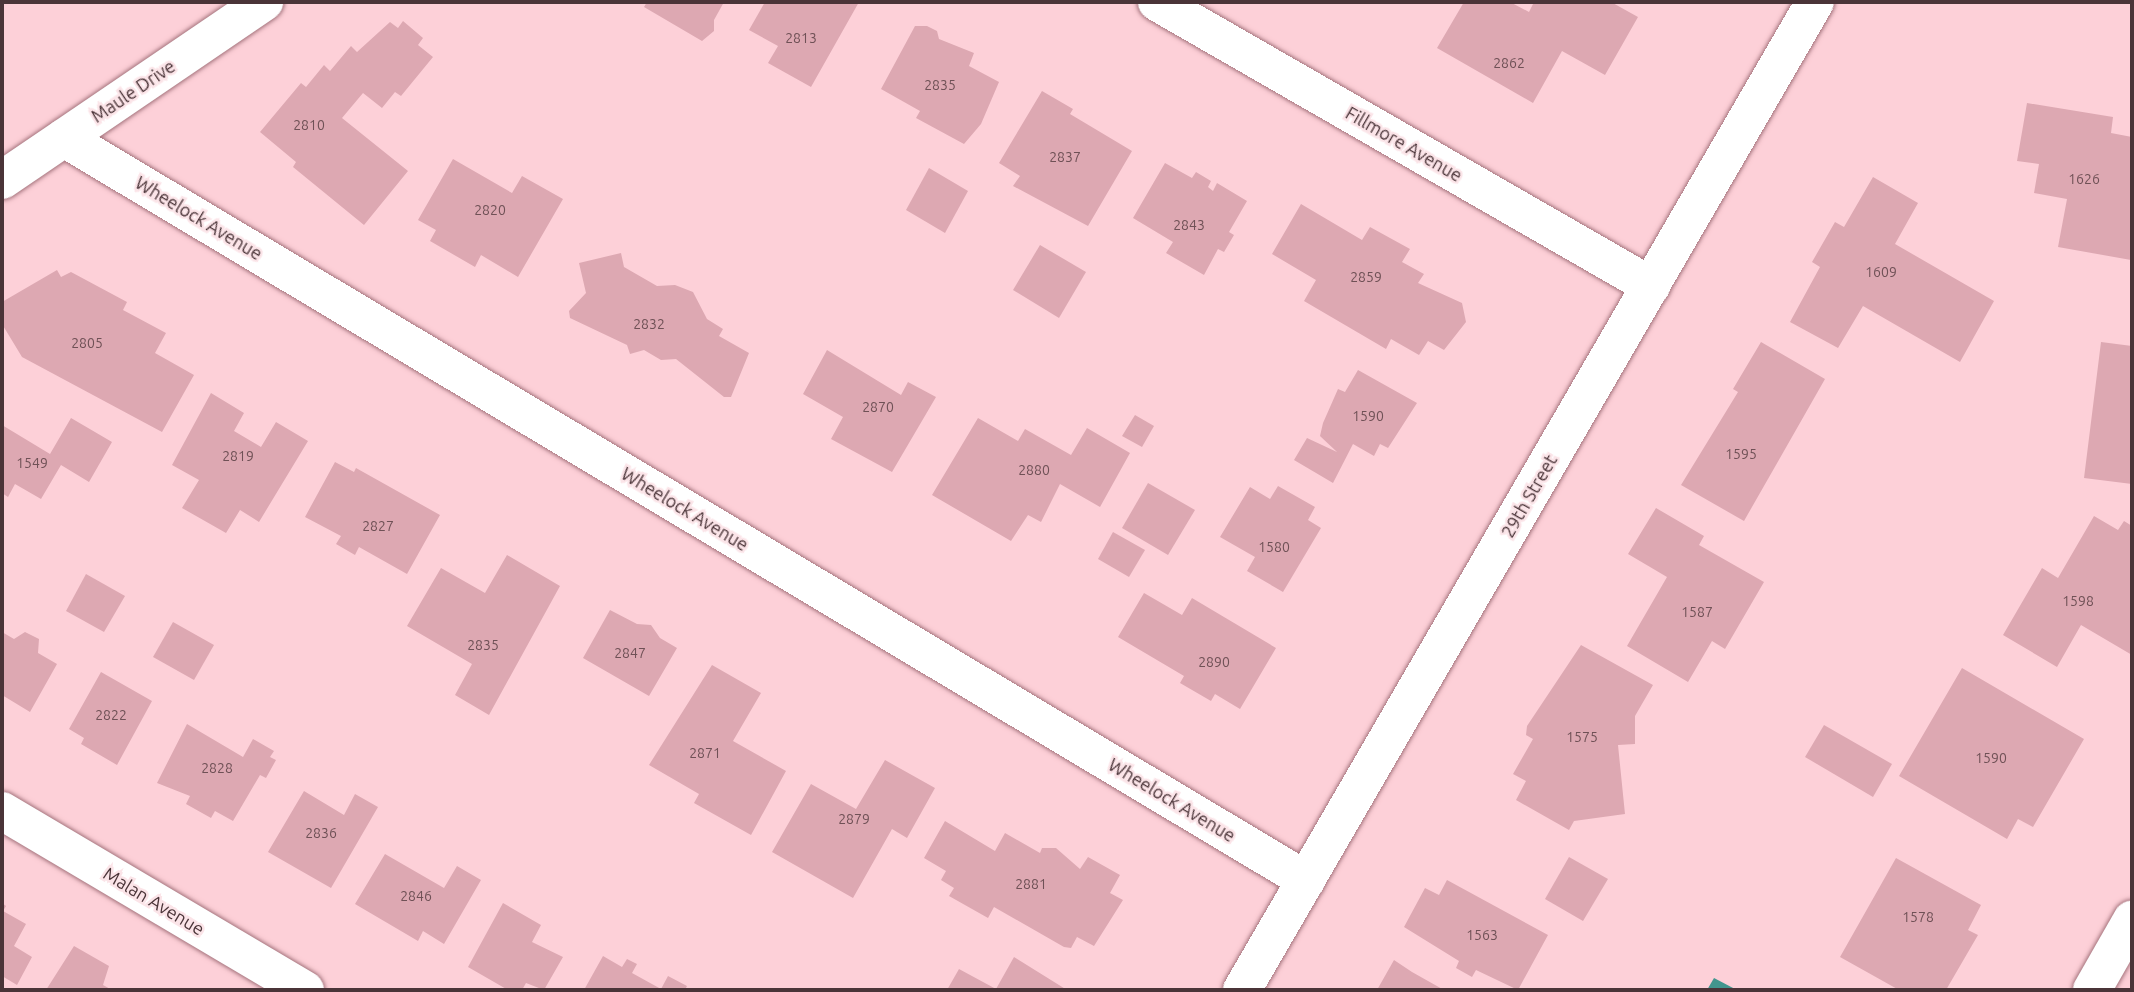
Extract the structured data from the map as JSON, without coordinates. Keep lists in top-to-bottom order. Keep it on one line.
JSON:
{"streets":{"street":["Maule Drive","Fillmore Avenue","Wheelock Avenue","29th Street","Malan Avenue"]},"crossings":[["Maule Drive","Wheelock Avenue"],["Fillmore Avenue","29th Street"],["Wheelock Avenue","29th Street"]],"house_numbers":["2813","2862","2835","2810","2837","1626","2820","2843","1609","2859","2832","2805","2870","1590","1595","2819","1549","2880","2827","1580","1598","1587","2835","2847","2890","2822","1575","2871","1590","2828","2879","2836","2881","2846","1578","1563"]}
